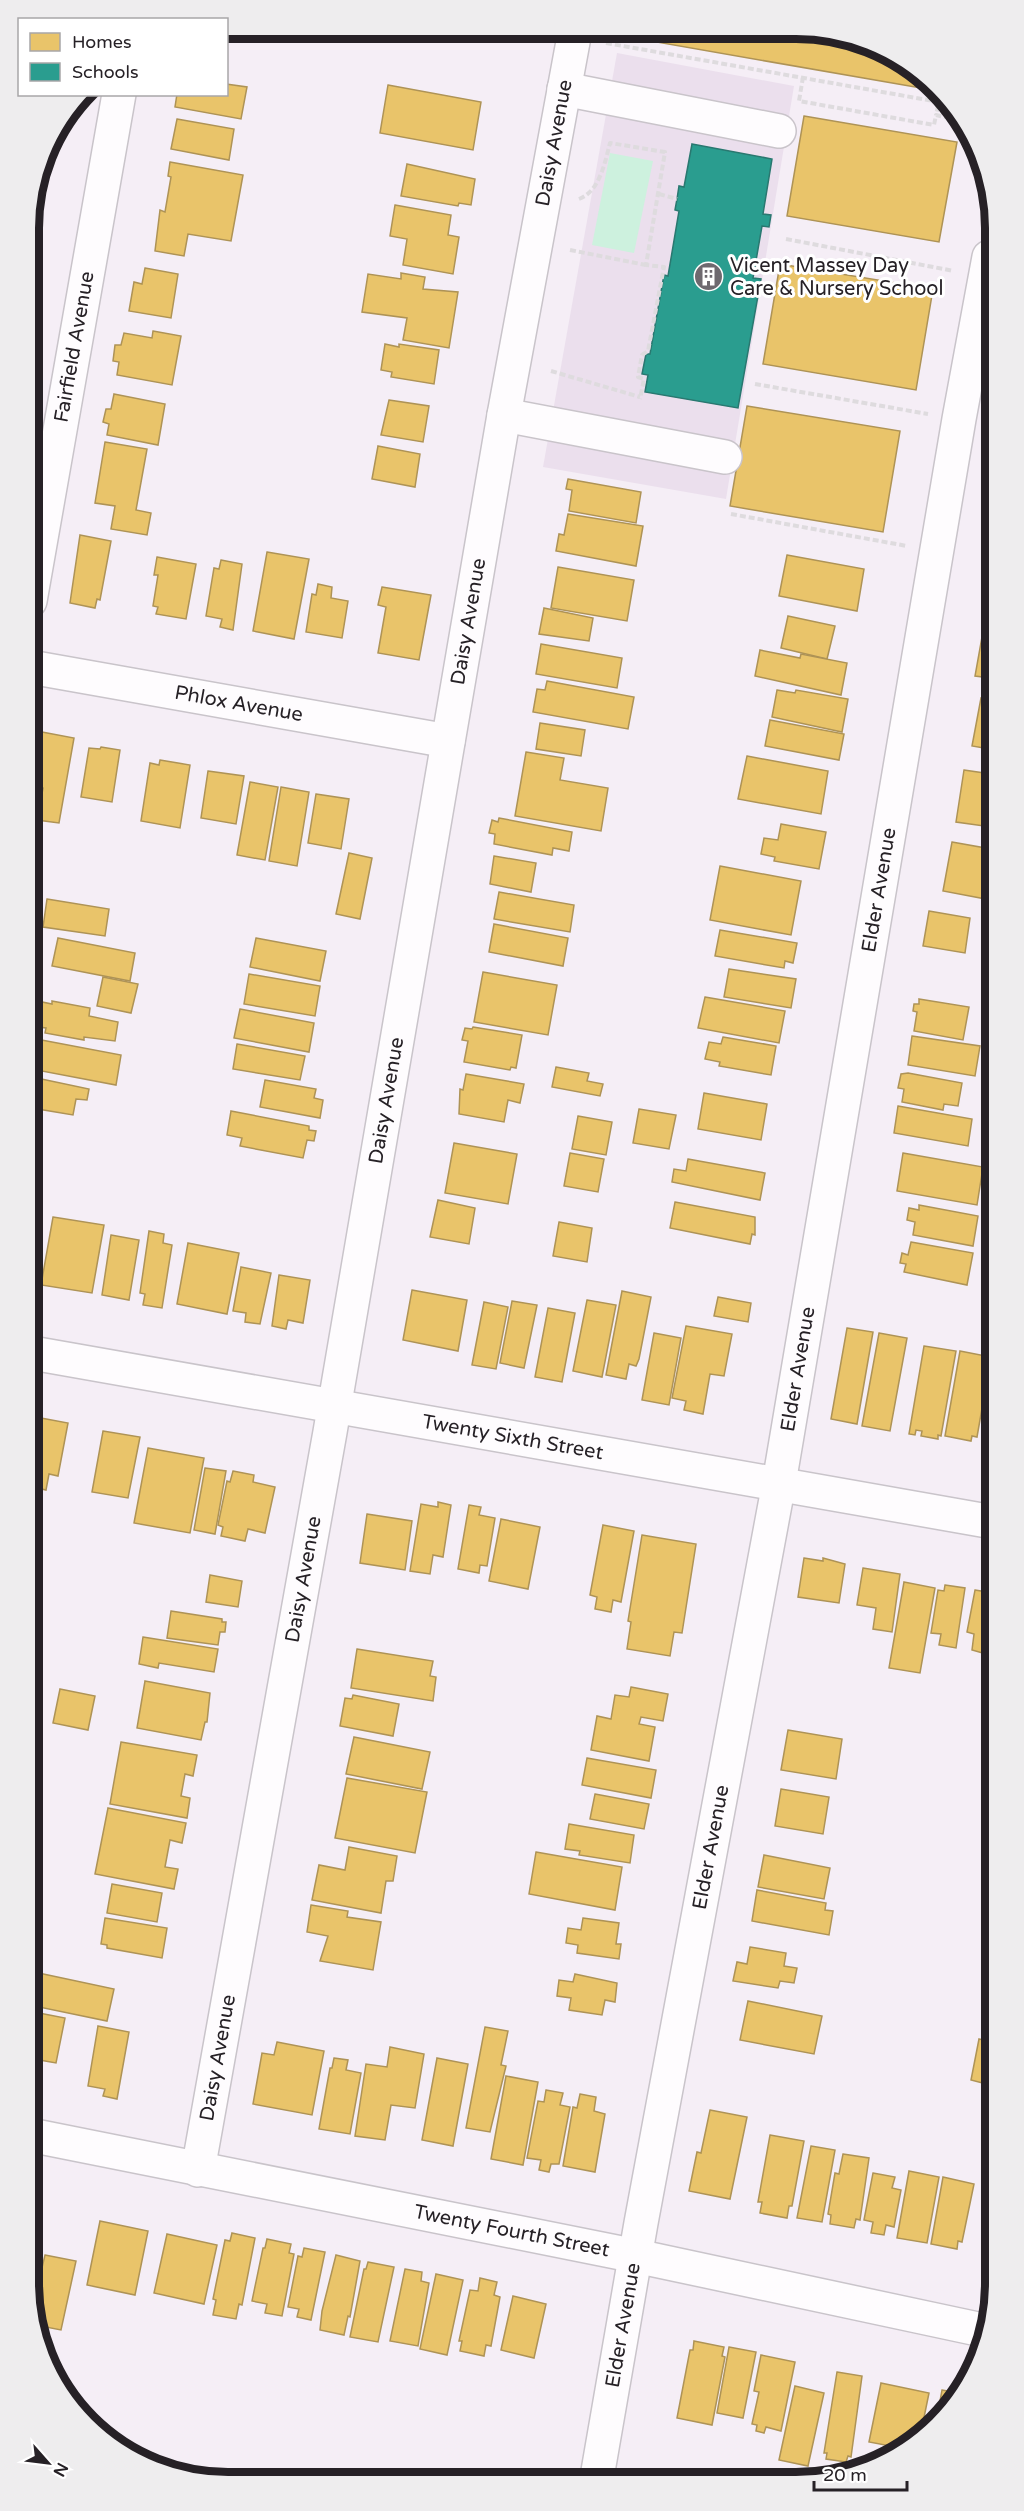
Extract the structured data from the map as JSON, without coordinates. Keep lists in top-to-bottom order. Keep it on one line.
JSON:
{"streets":{"street":["Daisy Avenue","Fairfield Avenue","Phlox Avenue","Elder Avenue","Twenty Sixth Street","Twenty Fourth Street"]},"crossings":[["Daisy Avenue","Phlox Avenue"],["Daisy Avenue","Twenty Sixth Street"],["Daisy Avenue","Twenty Fourth Street"],["Elder Avenue","Twenty Sixth Street"],["Elder Avenue","Twenty Fourth Street"]],"places":{"building":["Vicent Massey Day Care & Nursery School"]},"legend":["Homes","Schools"],"scale_bar":"20 m","north":"bottom right"}
